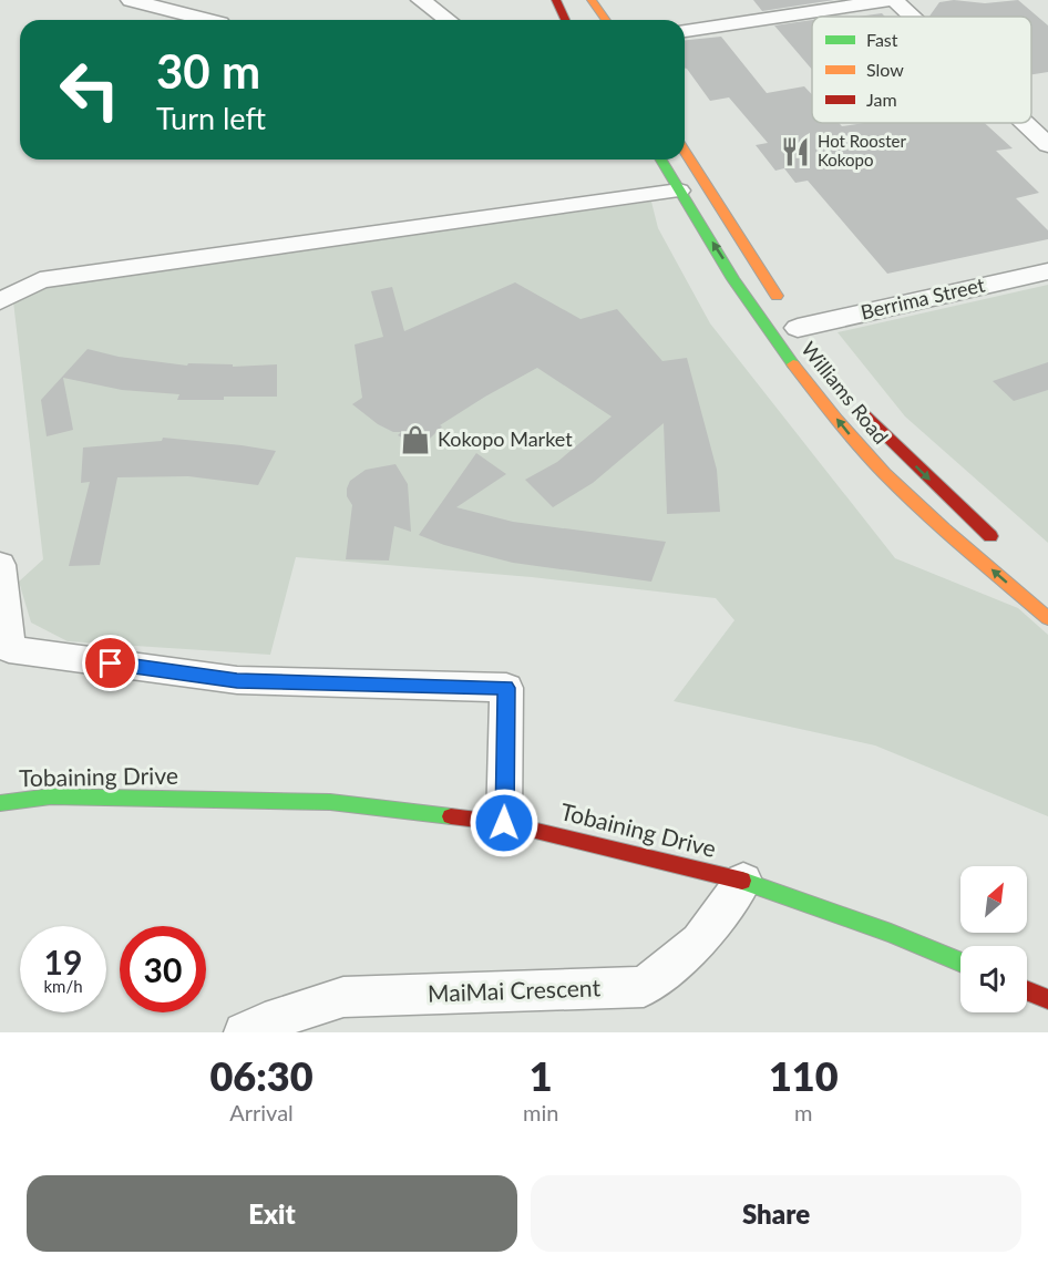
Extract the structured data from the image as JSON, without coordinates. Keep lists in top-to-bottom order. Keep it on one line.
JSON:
{"streets":{"main road":["Williams Road","Tobaining Drive"],"street":["Berrima Street","MaiMai Crescent"]},"crossings":[["Tobaining Drive","MaiMai Crescent"]],"places":{"restaurant":["Hot Rooster Kokopo"],"shop":["Kokopo Market"]},"legend":["Fast","Slow","Jam"],"north":"top right","page":{"turn":["30 m","Turn left"],"speed":"19 km/h","limit":"30","eta":["06:30","Arrival","1","min","110","m"],"buttons":["Exit","Share"]}}
